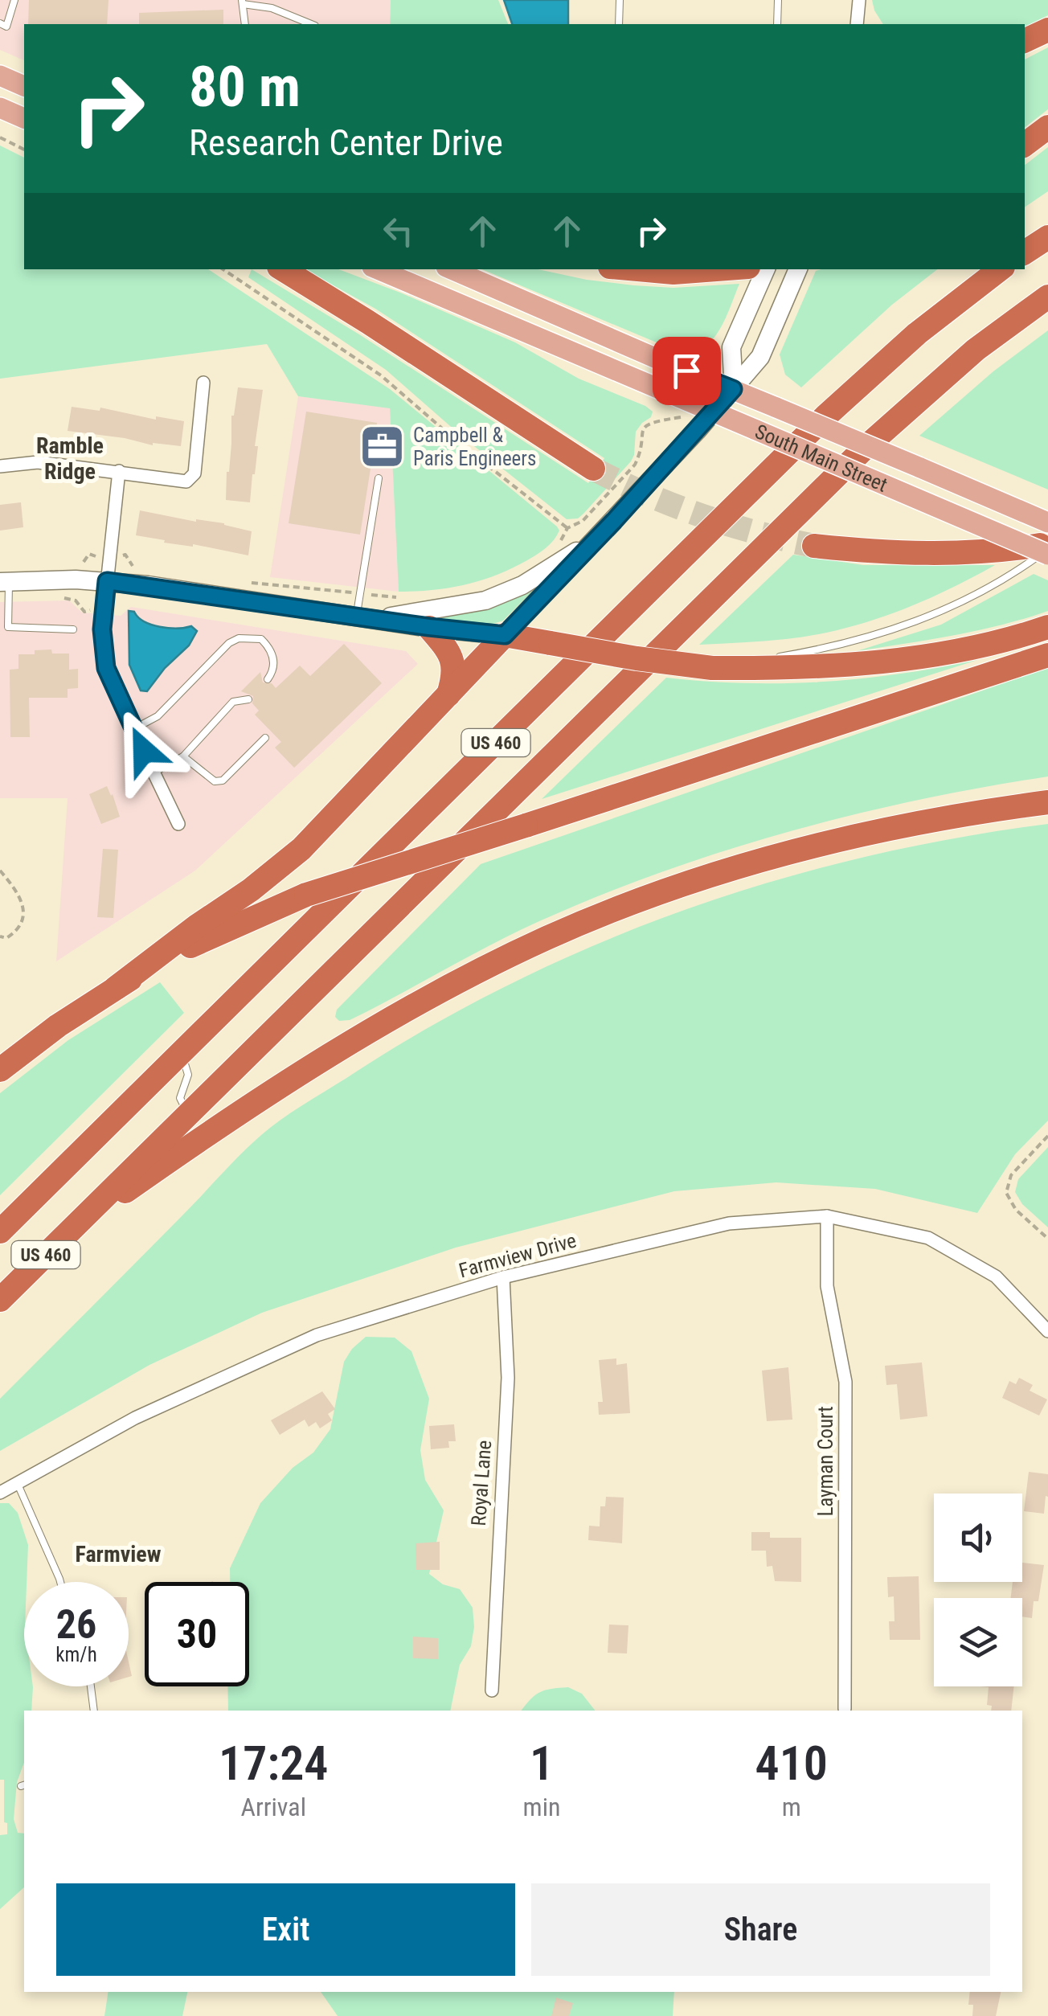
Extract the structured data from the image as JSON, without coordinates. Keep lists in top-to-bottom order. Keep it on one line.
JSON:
{"streets":{"highway":["US 460"],"main road":["South Main Street"],"street":["Farmview Drive","Layman Court","Royal Lane"]},"crossings":[["Farmview Drive","Layman Court"],["Farmview Drive","Royal Lane"]],"districts":["Ramble Ridge","Farmview"],"places":{"office":["Campbell & Paris Engineers"]},"page":{"turn":["80 m","Research Center Drive"],"speed":"26 km/h","limit":"30","eta":["17:24","Arrival","1","min","410","m"],"buttons":["Exit","Share"]}}
